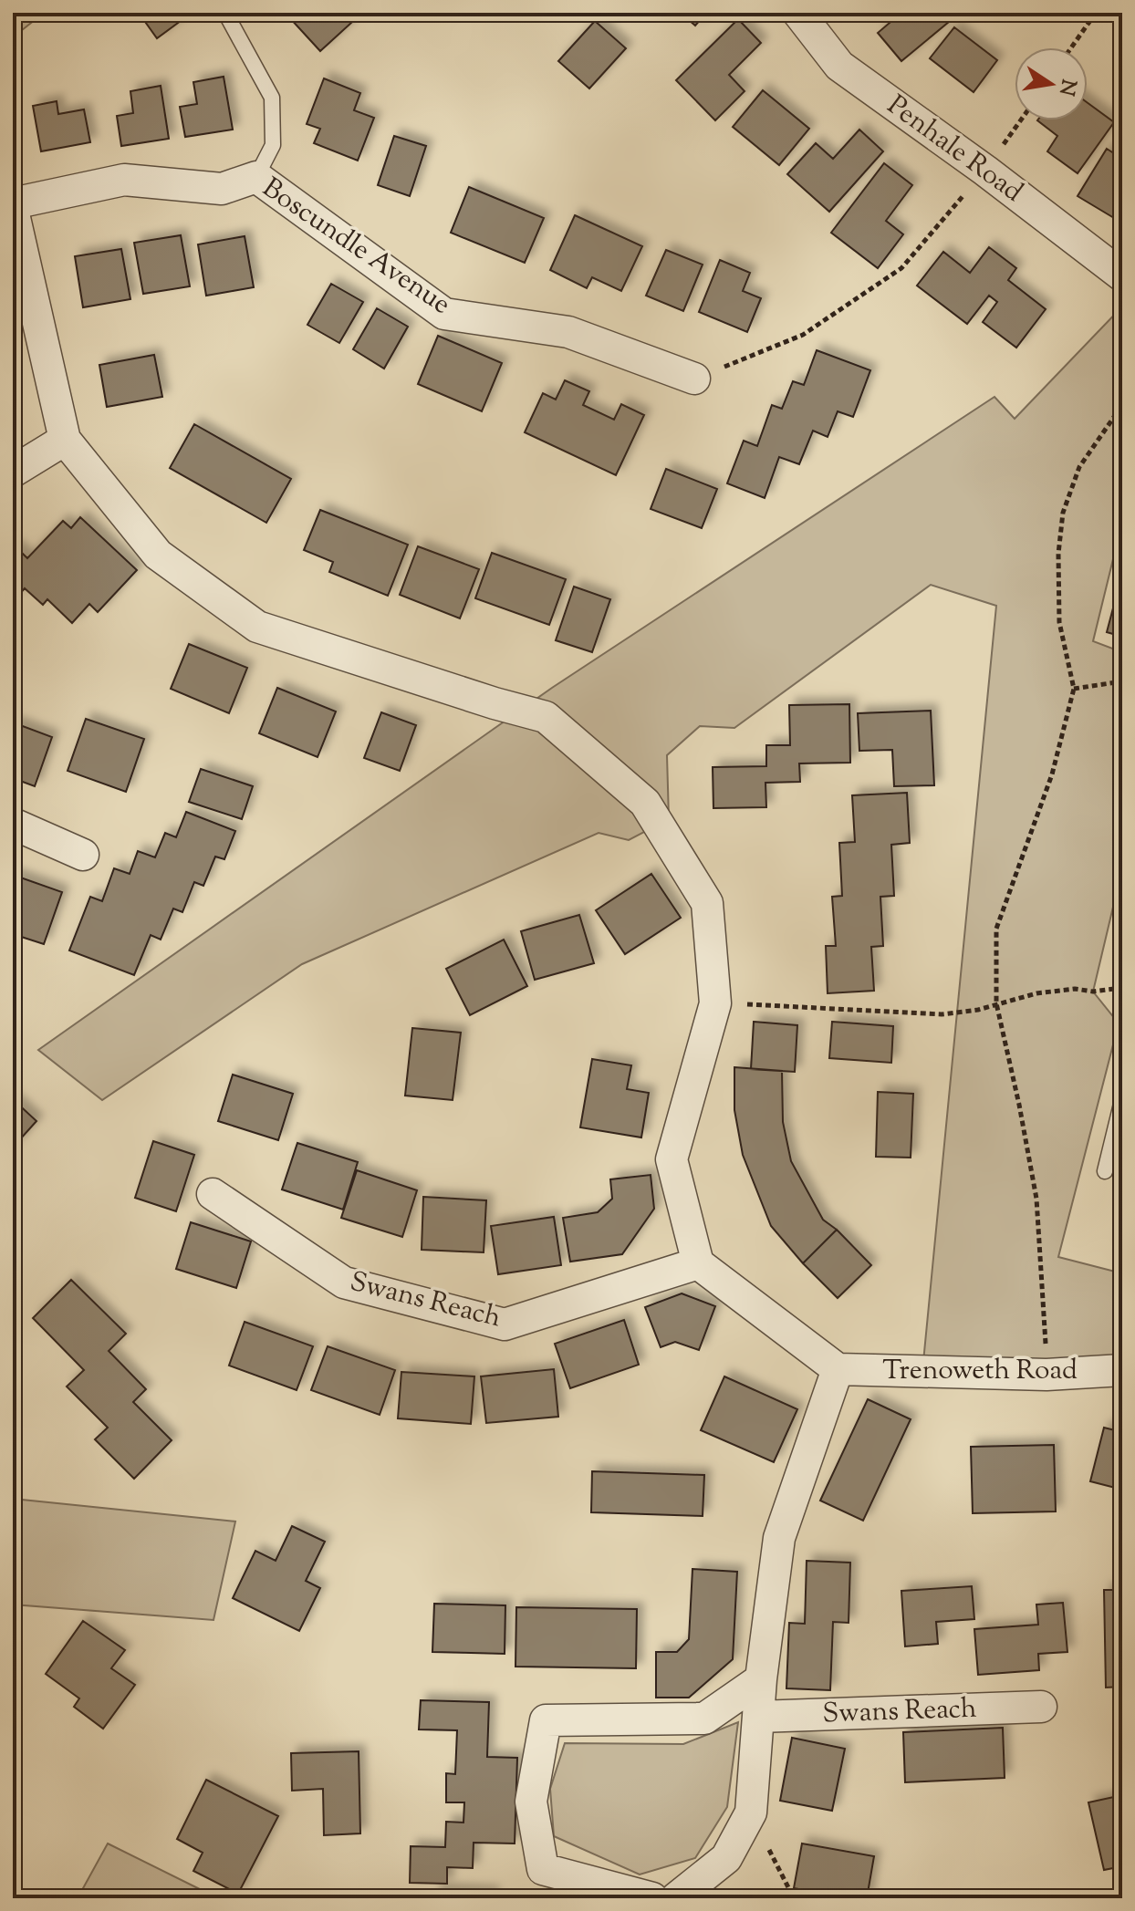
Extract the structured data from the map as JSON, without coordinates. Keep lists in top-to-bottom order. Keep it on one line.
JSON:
{"streets":{"street":["Penhale Road","Boscundle Avenue","Swans Reach","Trenoweth Road"]},"north":"right"}
